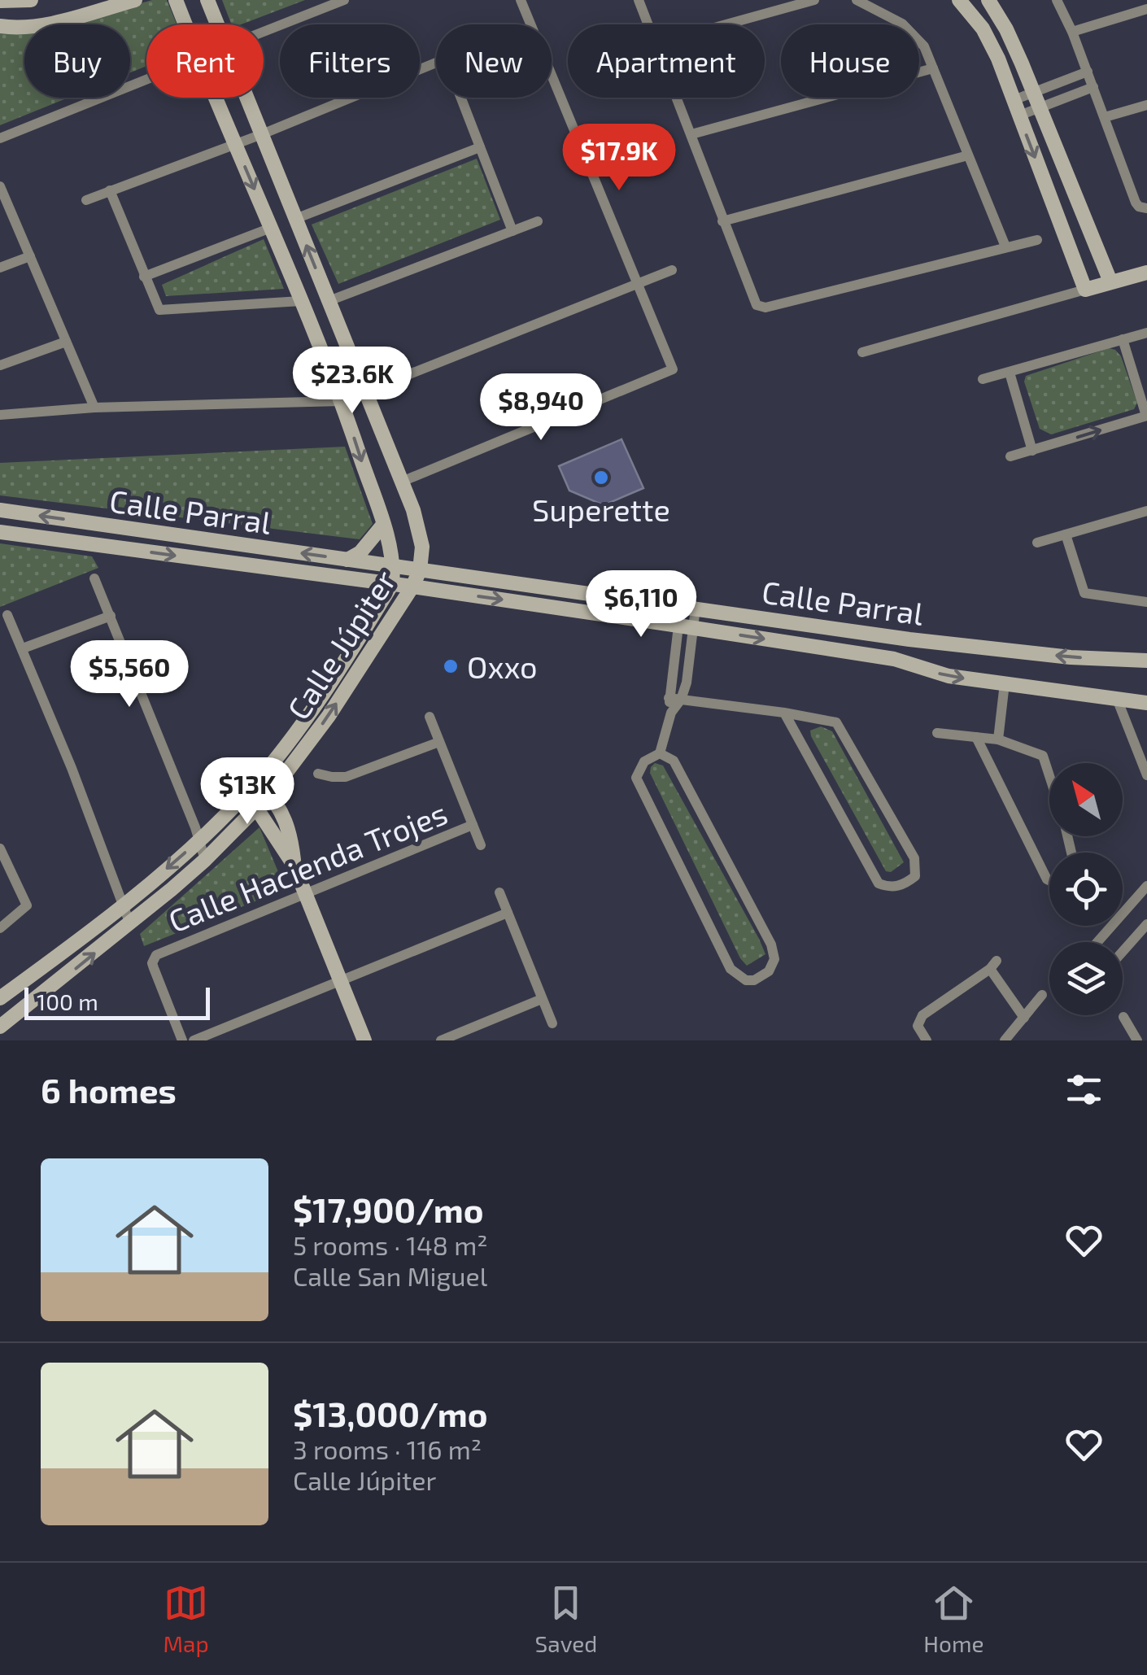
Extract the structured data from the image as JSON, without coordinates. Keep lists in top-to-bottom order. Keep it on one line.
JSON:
{"streets":{"street":["Calle Parral","Calle Júpiter","Calle Hacienda Trojes"]},"crossings":[["Calle Parral","Calle Júpiter"]],"places":["Superette","Oxxo"],"scale_bar":"100 m","north":"top left","page":{"chip":["Buy","Rent","Filters","New","Apartment","House"],"price":["$17.9K","$23.6K","$8,940","$6,110","$5,560","$13K"],"scale":"100 m","heading":"6 homes","list":[{"name":"$17,900/mo","note":"5 rooms · 148 m² · Calle San Miguel"},{"name":"$13,000/mo","note":"3 rooms · 116 m² · Calle Júpiter"}],"tabs":["Map","Saved","Home"]}}
